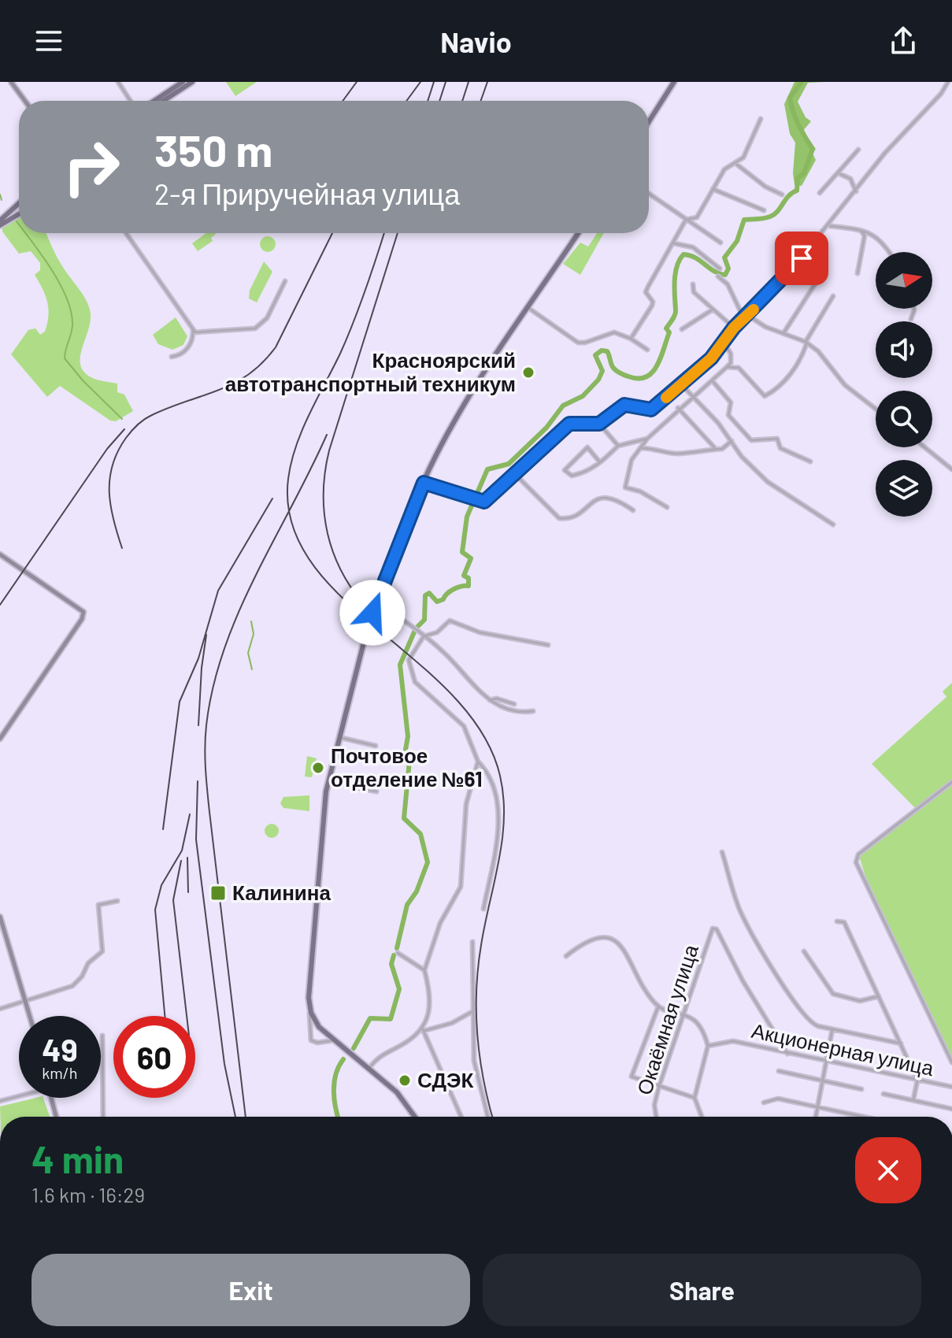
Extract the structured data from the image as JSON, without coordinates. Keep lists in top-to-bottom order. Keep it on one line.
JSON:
{"streets":{"street":["Окаёмная улица","Акционерная улица"]},"crossings":[["Окаёмная улица","Акционерная улица"]],"places":{"other":["Красноярский автотранспортный техникум","Почтовое отделение №61","СДЭК"],"transit":["Калинина"]},"north":"right","page":{"header":"Navio","turn":["350 m","2-я Приручейная улица"],"speed":"49 km/h","limit":"60","heading":["4 min","1.6 km · 16:29"],"buttons":["Exit","Share"]}}
